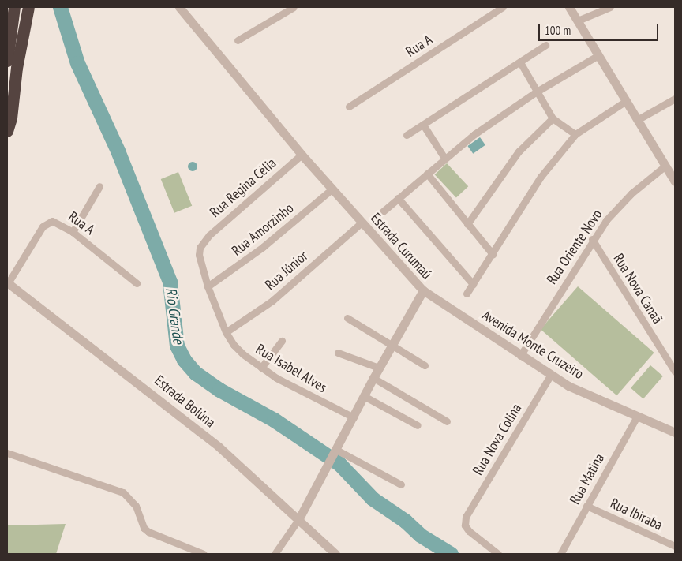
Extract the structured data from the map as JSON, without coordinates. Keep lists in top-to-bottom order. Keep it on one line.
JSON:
{"streets":{"street":["Rua A","Rua Regina Célia","Rua Amorzinho","Estrada Curumaú","Rua Oriente Novo","Rua Júnior","Rua Nova Canaã","Avenida Monte Cruzeiro","Rua Isabel Alves","Estrada Boiúna","Rua Nova Colina","Rua Matina","Rua Ibiraba"]},"crossings":[["Rua A","Estrada Boiúna"],["Rua Regina Célia","Estrada Curumaú"],["Rua Regina Célia","Rua Isabel Alves"],["Rua Amorzinho","Estrada Curumaú"],["Rua Amorzinho","Rua Isabel Alves"],["Estrada Curumaú","Rua Júnior"],["Estrada Curumaú","Avenida Monte Cruzeiro"],["Estrada Curumaú","Rua Isabel Alves"],["Estrada Curumaú","Estrada Boiúna"],["Rua Oriente Novo","Rua Nova Canaã"],["Rua Oriente Novo","Avenida Monte Cruzeiro"],["Rua Júnior","Rua Isabel Alves"],["Avenida Monte Cruzeiro","Rua Nova Colina"],["Avenida Monte Cruzeiro","Rua Matina"],["Rua Matina","Rua Ibiraba"]],"water":["Rio Grande"],"scale_bar":"100 m"}
